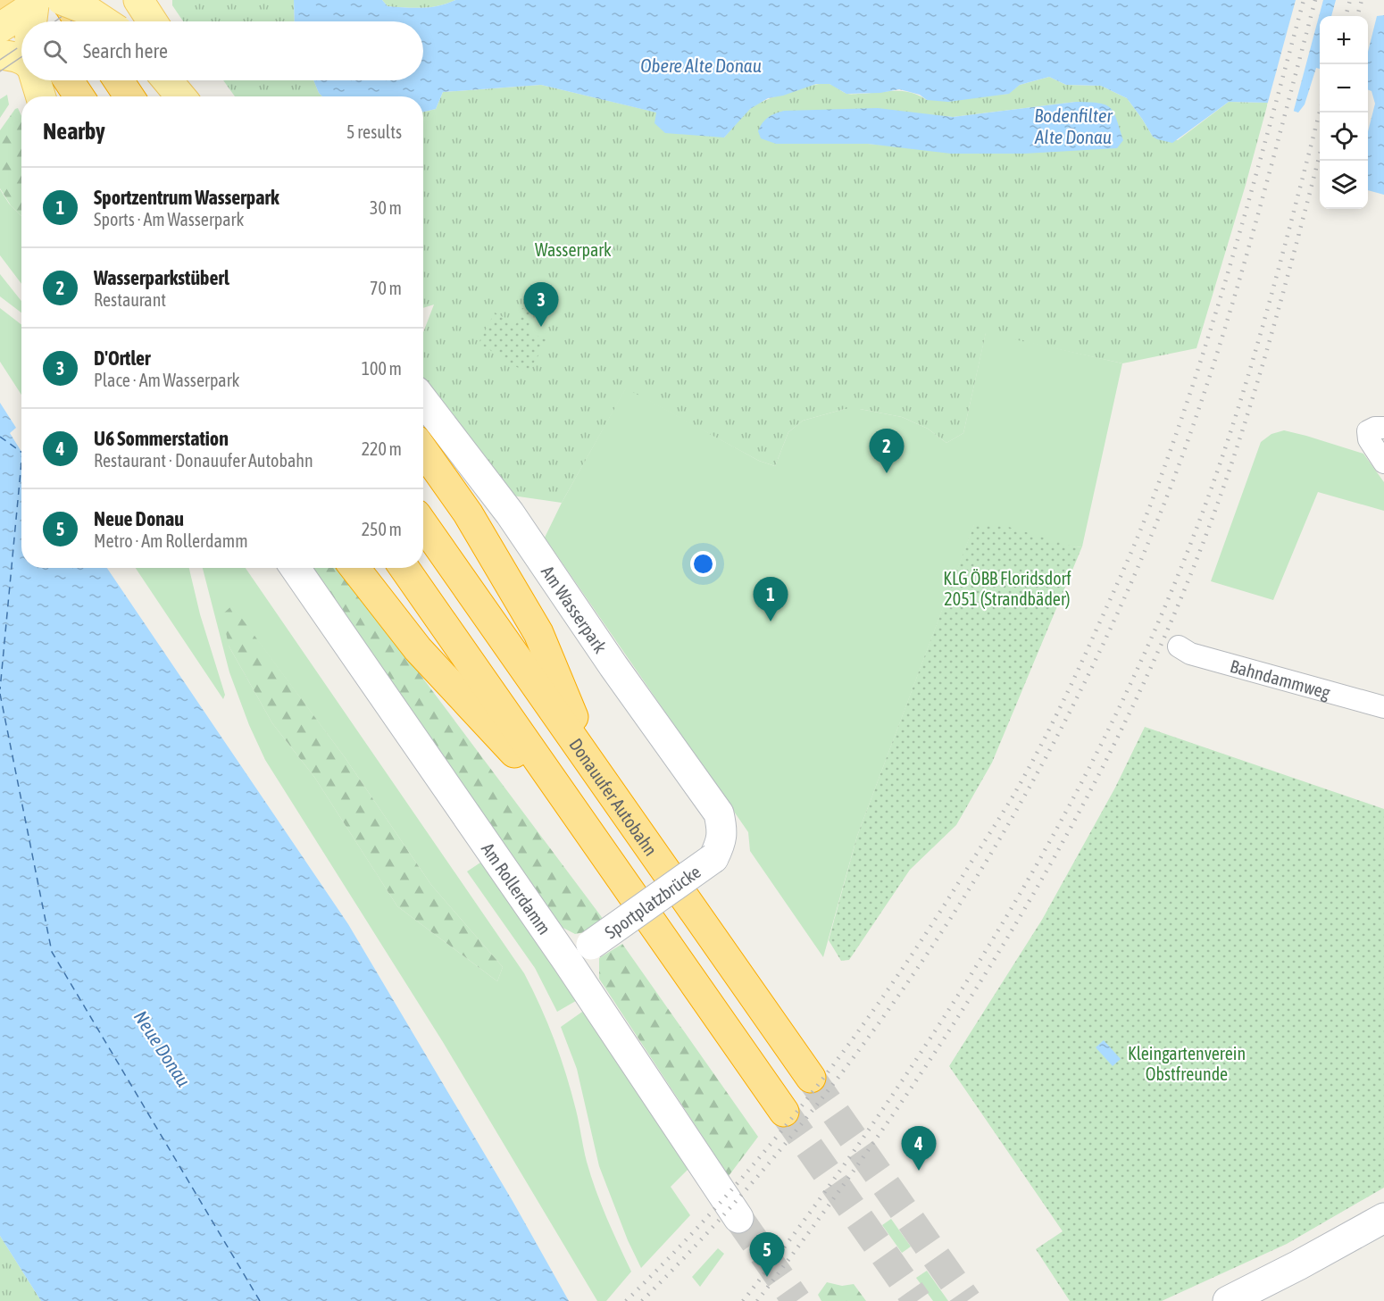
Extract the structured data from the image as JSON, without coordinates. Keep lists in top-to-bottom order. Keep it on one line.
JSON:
{"streets":{"highway":["Donauufer Autobahn"],"street":["Am Wasserpark","Bahndammweg","Am Rollerdamm","Sportplatzbrücke"]},"crossings":[["Am Wasserpark","Sportplatzbrücke"],["Am Rollerdamm","Sportplatzbrücke"]],"water":["Obere Alte Donau","Bodenfilter Alte Donau","Neue Donau"],"parks":["Wasserpark","KLG ÖBB Floridsdorf 2051 (Strandbäder)","Kleingartenverein Obstfreunde"],"page":{"map_buttons":["+","−"],"search":"Search here","heading":["Nearby","5 results"],"list":[{"mark":"1","name":"Sportzentrum Wasserpark","note":"Sports · Am Wasserpark","value":"30 m"},{"mark":"2","name":"Wasserparkstüberl","note":"Restaurant","value":"70 m"},{"mark":"3","name":"D'Ortler","note":"Place · Am Wasserpark","value":"100 m"},{"mark":"4","name":"U6 Sommerstation","note":"Restaurant · Donauufer Autobahn","value":"220 m"},{"mark":"5","name":"Neue Donau","note":"Metro · Am Rollerdamm","value":"250 m"}],"pins":["3","2","1","4","5"]}}
